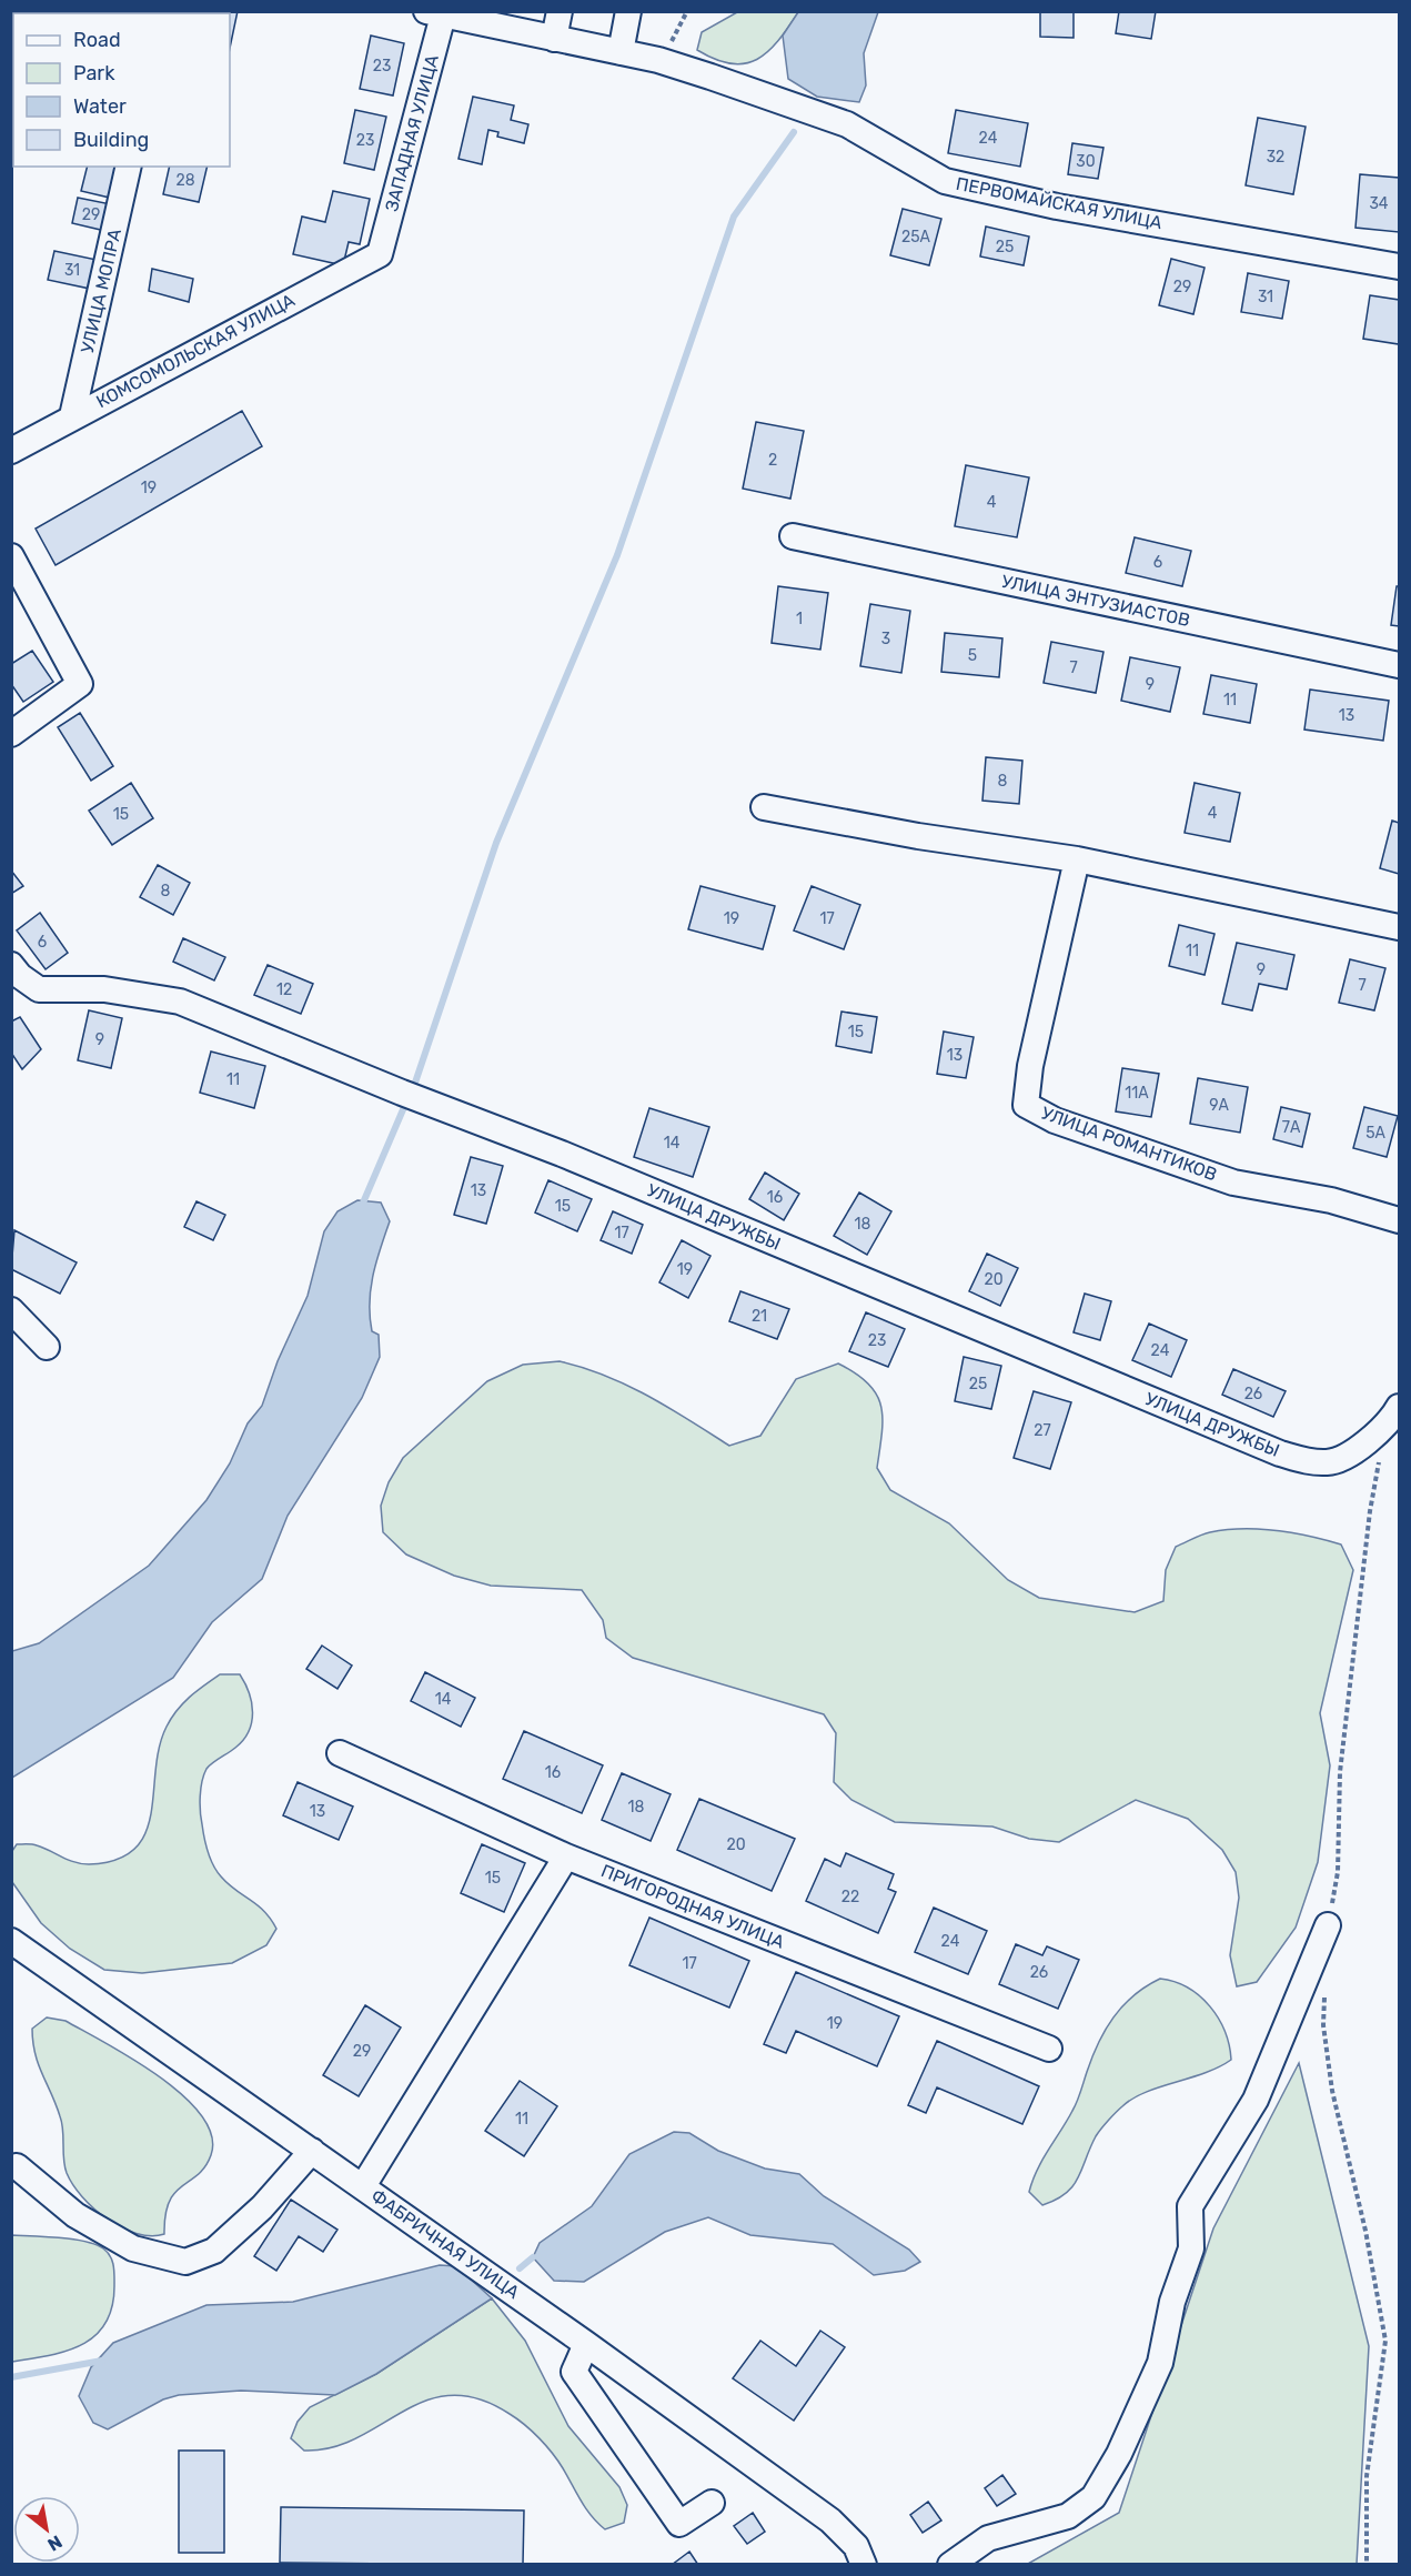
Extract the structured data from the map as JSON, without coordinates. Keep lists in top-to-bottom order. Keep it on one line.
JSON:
{"streets":{"street":["ЗАПАДНАЯ УЛИЦА","ПЕРВОМАЙСКАЯ УЛИЦА","УЛИЦА МОПРА","КОМСОМОЛЬСКАЯ УЛИЦА","УЛИЦА ЭНТУЗИАСТОВ","УЛИЦА РОМАНТИКОВ","УЛИЦА ДРУЖБЫ","ПРИГОРОДНАЯ УЛИЦА","ФАБРИЧНАЯ УЛИЦА"]},"crossings":[["ЗАПАДНАЯ УЛИЦА","ПЕРВОМАЙСКАЯ УЛИЦА"],["ЗАПАДНАЯ УЛИЦА","КОМСОМОЛЬСКАЯ УЛИЦА"],["УЛИЦА МОПРА","КОМСОМОЛЬСКАЯ УЛИЦА"]],"house_numbers":["23","24","23","32","30","28","34","29","25А","25","31","29","31","2","19","4","6","1","3","5","7","9","11","13","8","4","15","8","19","17","6","11","9","7","12","15","9","13","11","11А","9А","7А","5А","14","13","16","15","18","17","19","20","21","23","24","25","26","27","14","16","18","13","20","15","22","24","17","26","19","29","11"],"legend":["Road","Park","Water","Building"],"north":"bottom right"}
